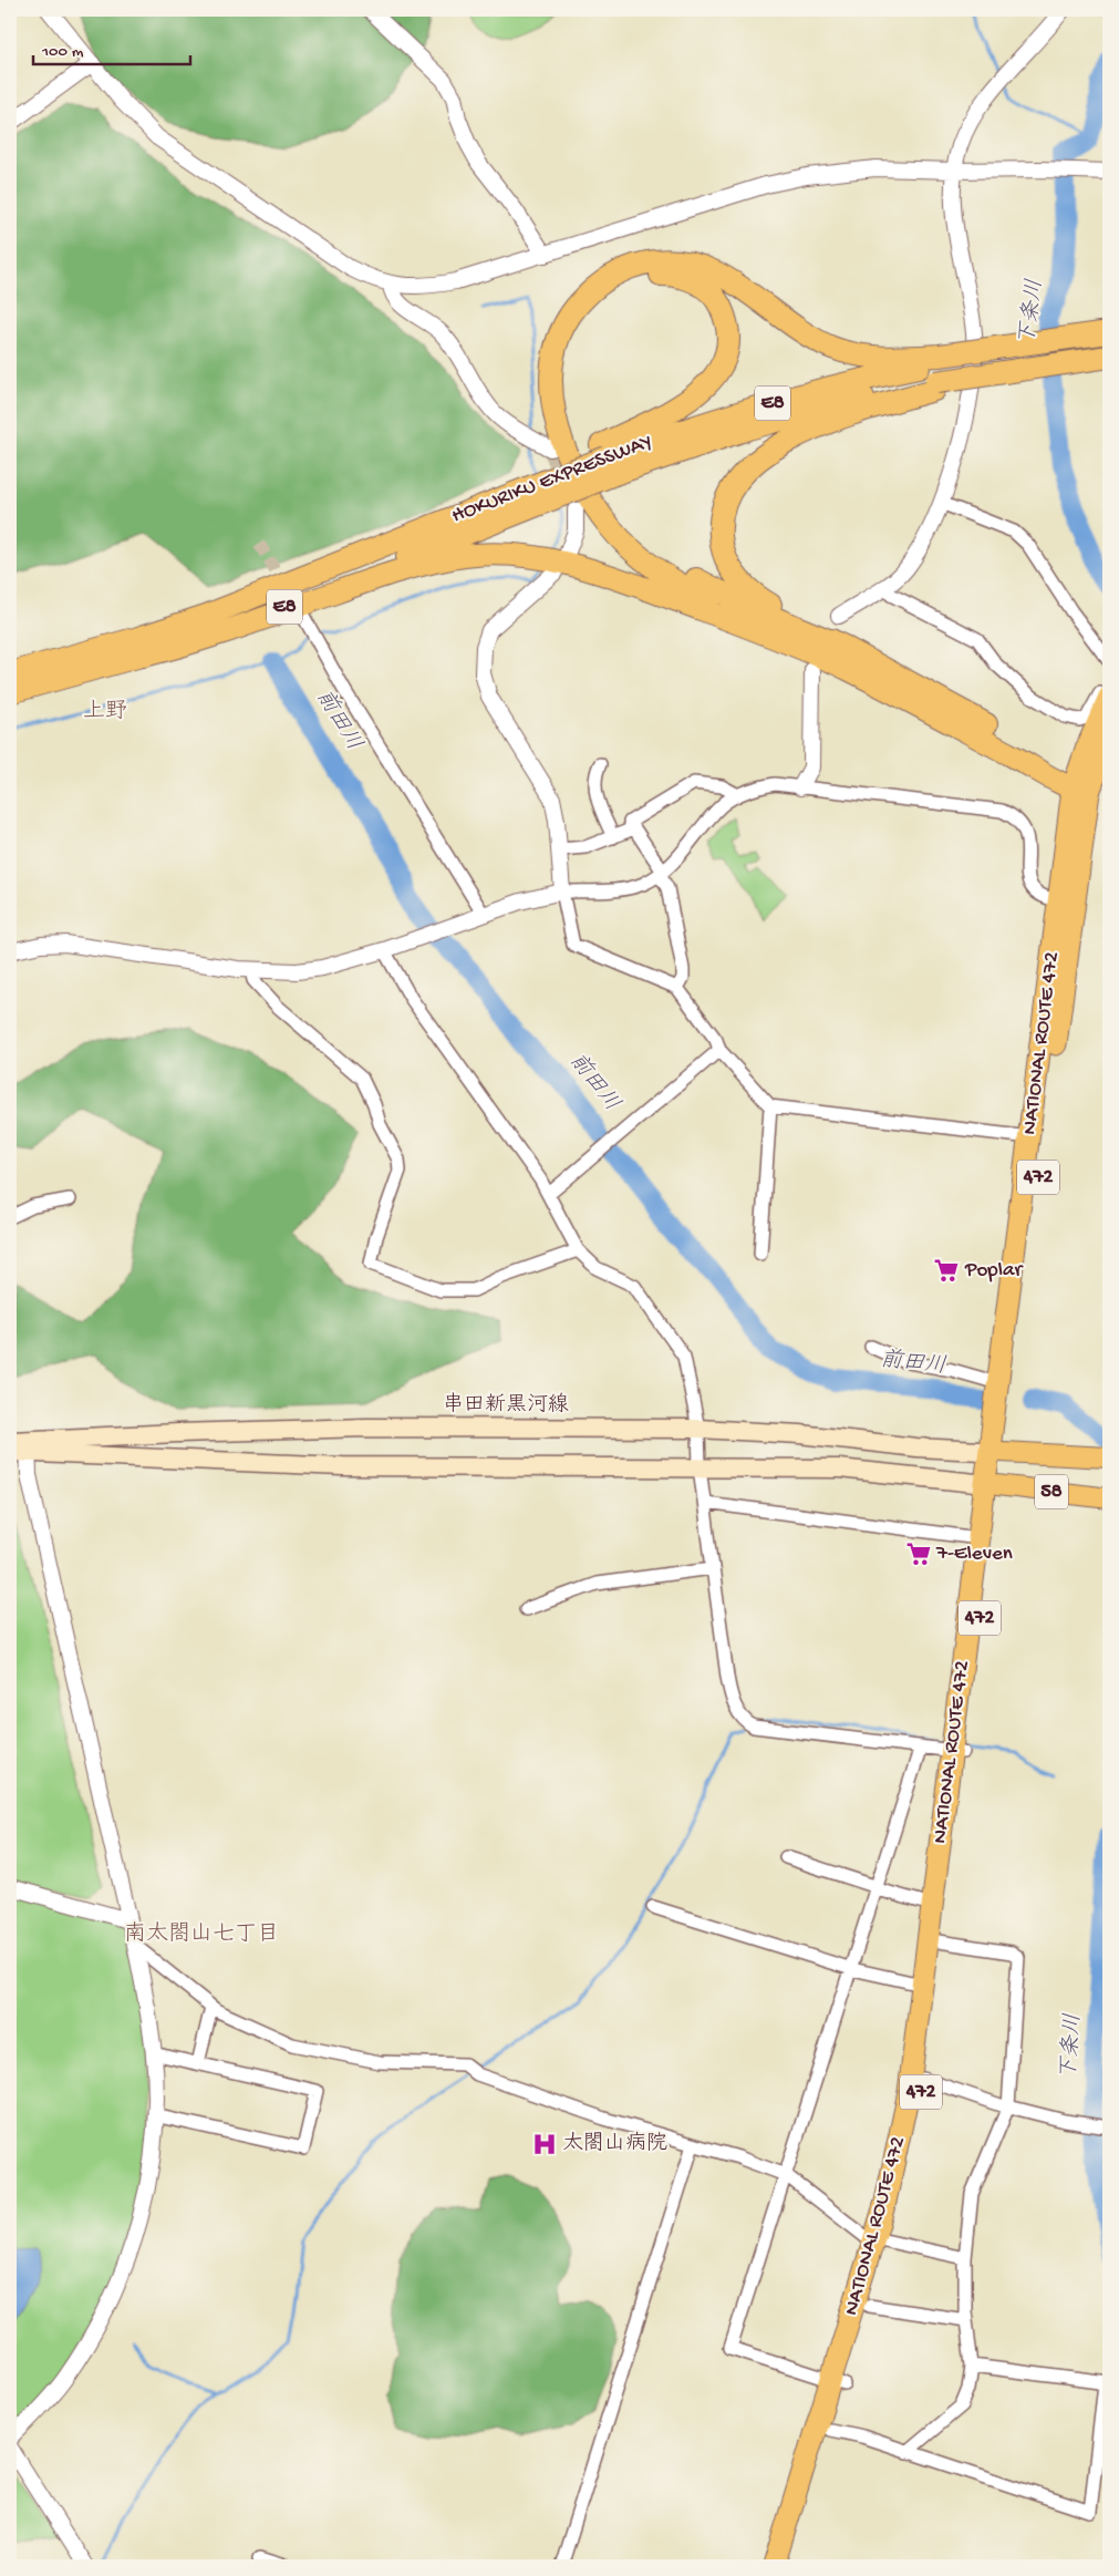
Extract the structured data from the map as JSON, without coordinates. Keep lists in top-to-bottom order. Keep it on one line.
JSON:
{"streets":{"highway":["E8","HOKURIKU EXPRESSWAY","NATIONAL ROUTE 472","472"],"main road":["串田新黒河線","58"]},"crossings":[["NATIONAL ROUTE 472","串田新黒河線"],["NATIONAL ROUTE 472","58"],["串田新黒河線","58"]],"districts":["上野","南太閤山七丁目"],"water":["下条川","前田川"],"places":{"supermarket":["Poplar","7-Eleven"],"hospital":["太閤山病院"]},"scale_bar":"100 m"}
